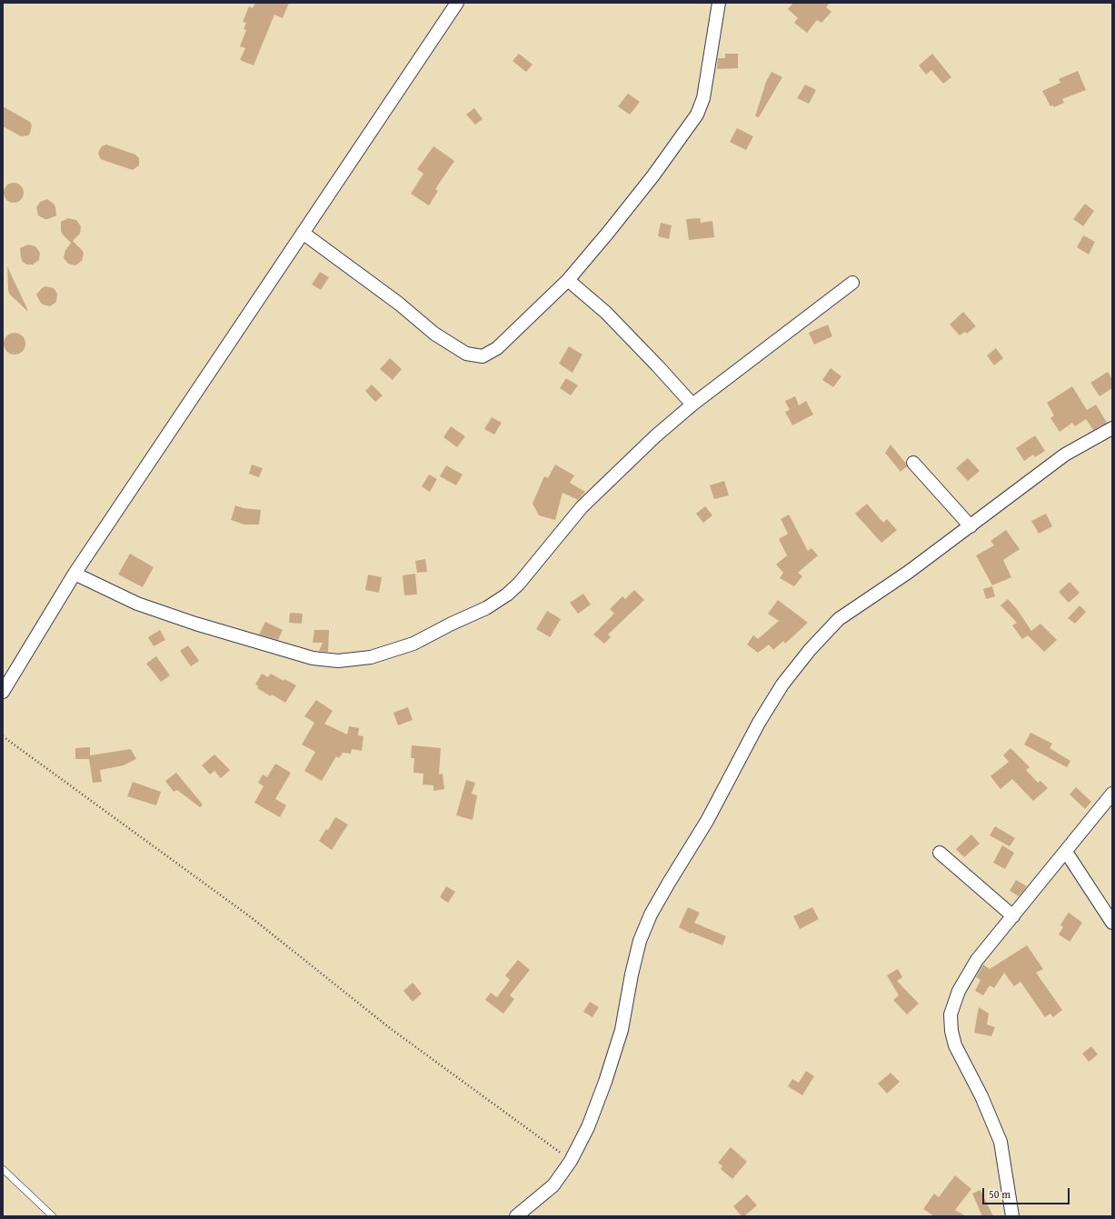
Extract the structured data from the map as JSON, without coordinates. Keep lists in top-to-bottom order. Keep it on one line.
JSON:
{"scale_bar":"50 m"}
